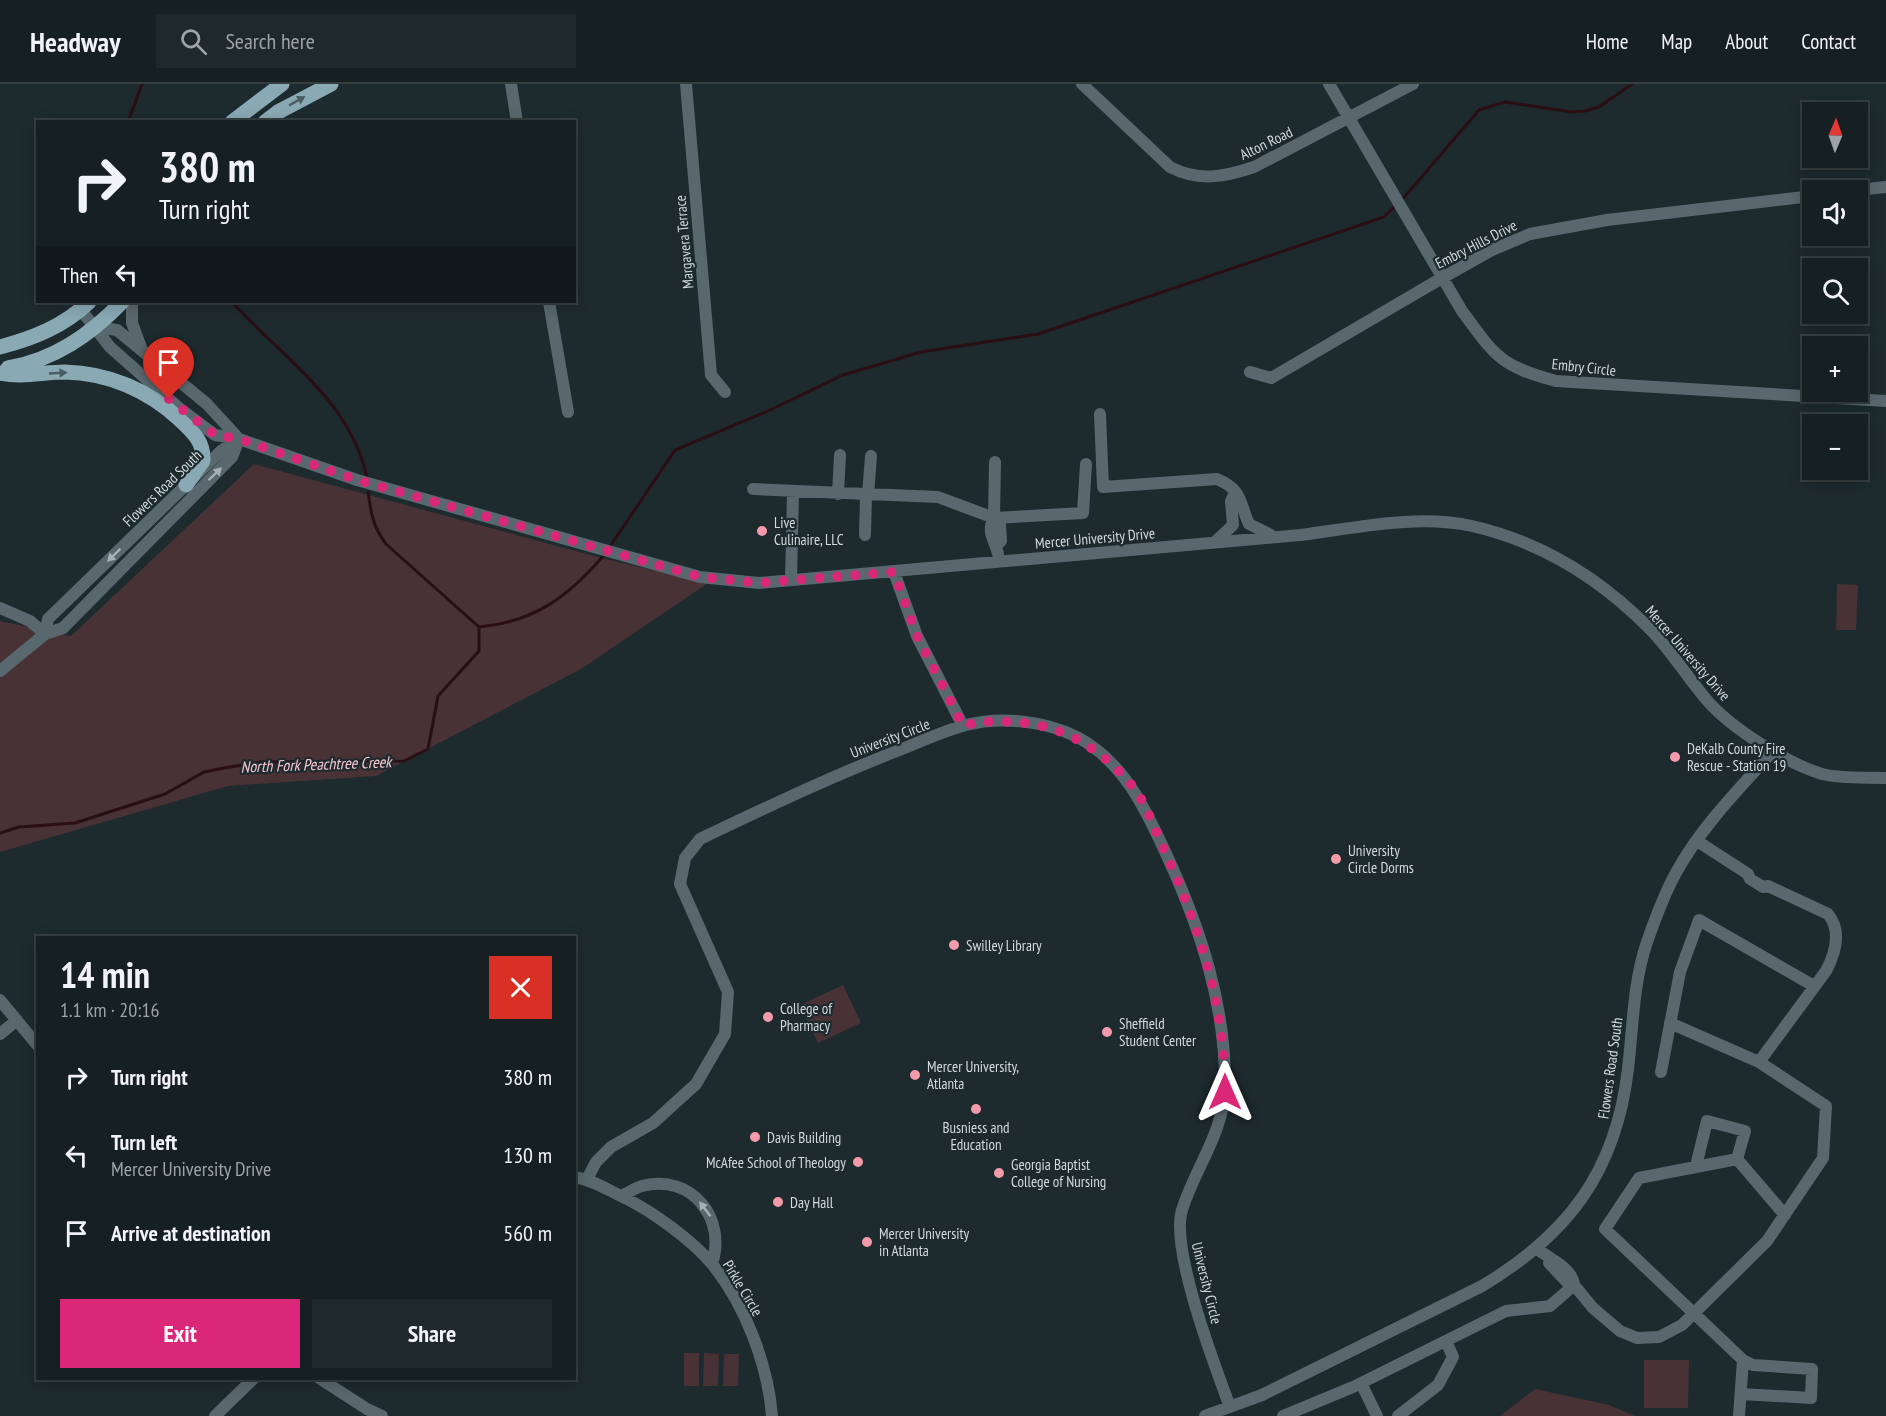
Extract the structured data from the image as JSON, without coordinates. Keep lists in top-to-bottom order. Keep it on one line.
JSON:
{"streets":{"street":["Alton Road","Margavera Terrace","Embry Hills Drive","Embry Circle","Flowers Road South","Mercer University Drive","University Circle","Pirkle Circle"]},"crossings":[["Alton Road","Embry Circle"],["Embry Hills Drive","Embry Circle"],["Flowers Road South","Mercer University Drive"],["Flowers Road South","University Circle"],["University Circle","Pirkle Circle"]],"water":["North Fork Peachtree Creek"],"places":["Live Culinaire, LLC","DeKalb County Fire Rescue - Station 19","University Circle Dorms","Swilley Library","College of Pharmacy","Sheffield Student Center","Mercer University, Atlanta","Busniess and Education","Davis Building","McAfee School of Theology","Georgia Baptist College of Nursing","Day Hall","Mercer University in Atlanta"],"north":"top","page":{"header":"Headway","search":"Search here","nav":["Home","Map","About","Contact"],"map_buttons":["+","−"],"turn":["380 m","Turn right"],"then":"Then","heading":["14 min","1.1 km · 20:16"],"list":[{"name":"Turn right","value":"380 m"},{"name":"Turn left","note":"Mercer University Drive","value":"130 m"},{"name":"Arrive at destination","value":"560 m"}],"buttons":["Exit","Share"]}}
